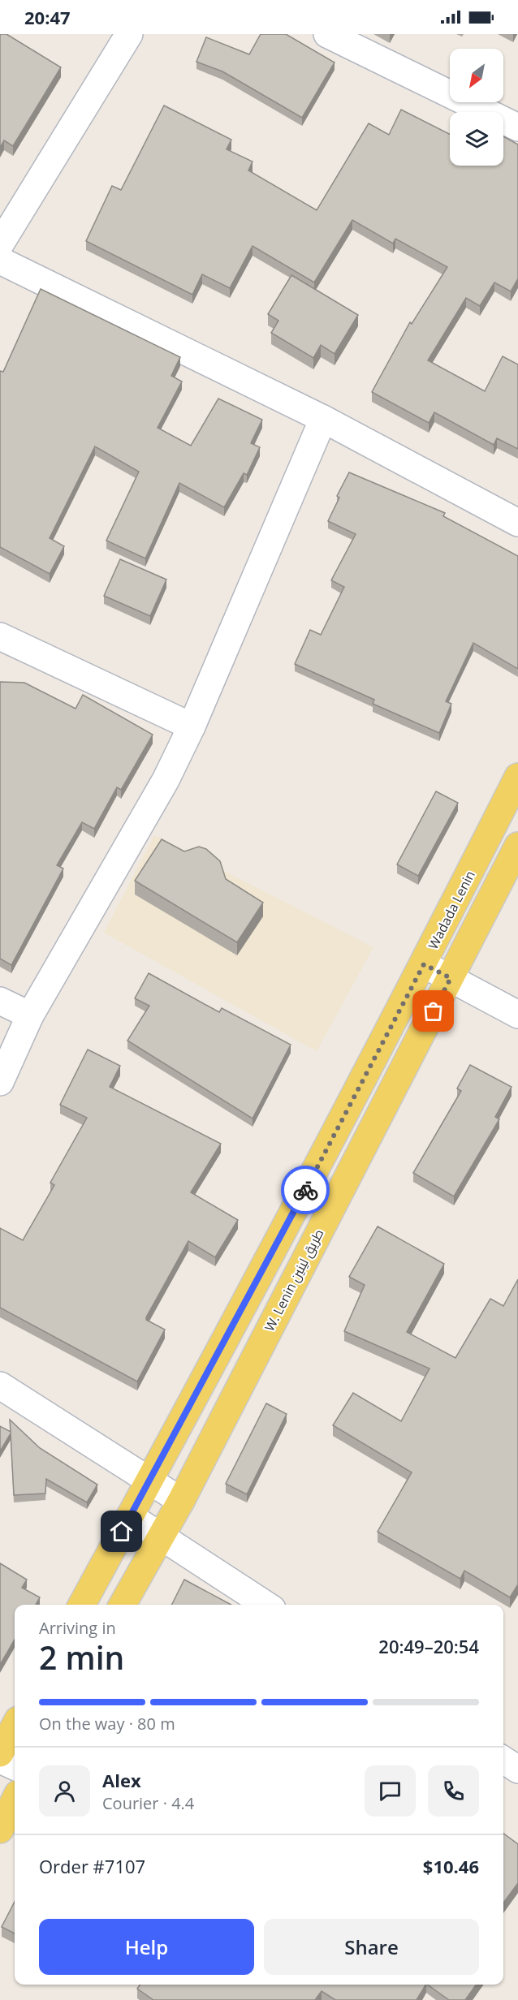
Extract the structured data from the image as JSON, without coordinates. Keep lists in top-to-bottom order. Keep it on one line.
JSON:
{"streets":{"main road":["Wadada Lenin","W. Lenin طريق لينين"]},"north":"bottom left","page":{"status":"20:47","heading":["2 min","Arriving in","20:49–20:54"],"panel":["Alex","Courier · 4.4","Order #7107","$10.46"],"bar":"On the way · 80 m","buttons":["Help","Share"]}}
